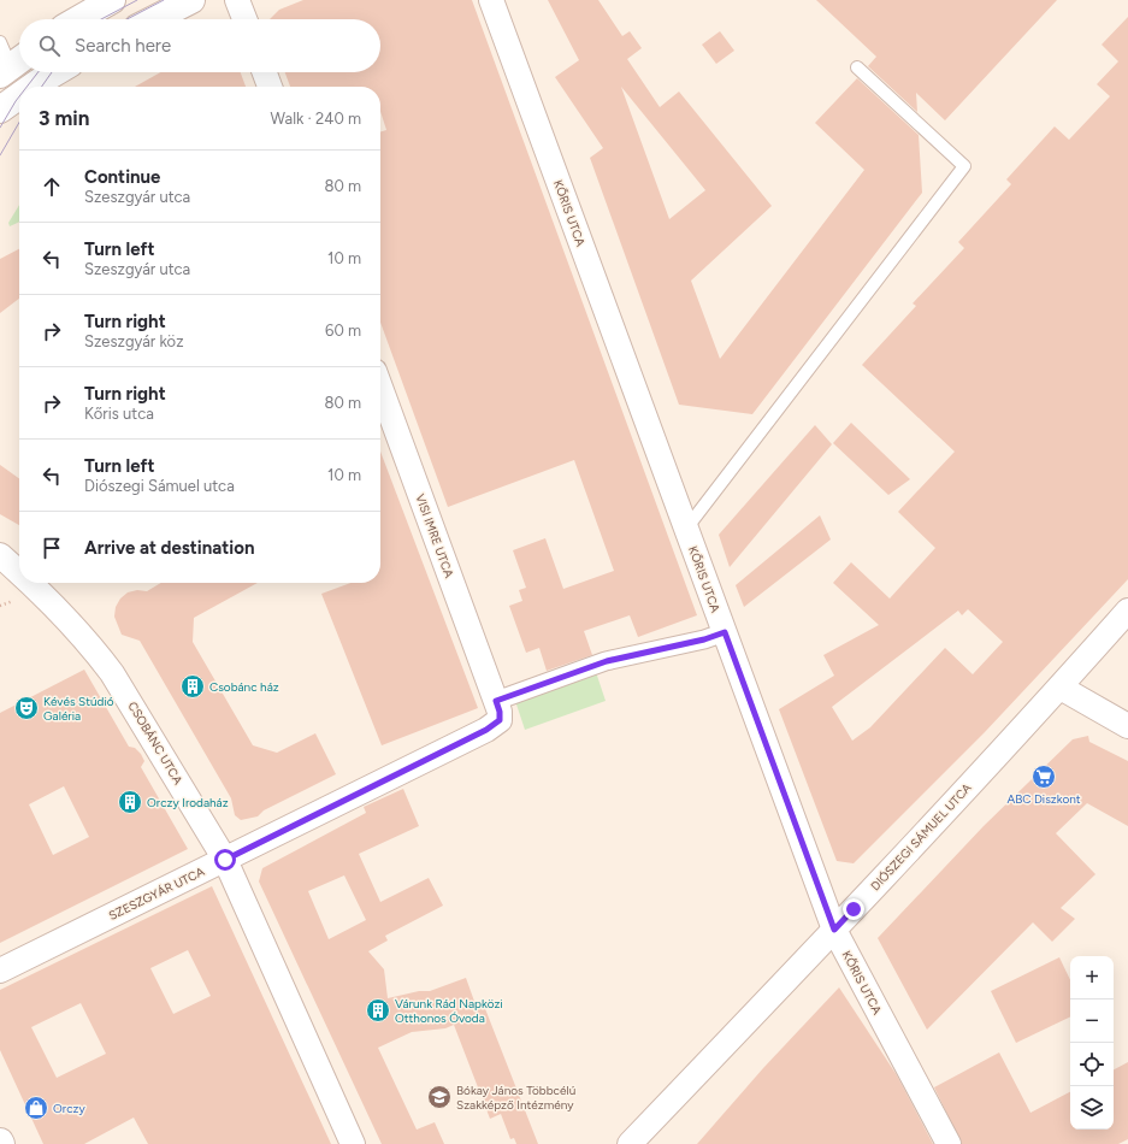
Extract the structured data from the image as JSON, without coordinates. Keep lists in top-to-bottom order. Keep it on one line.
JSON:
{"streets":{"street":["KŐRIS UTCA","VISI IMRE UTCA","CSOBÁNC UTCA","DIÓSZEGI SÁMUEL UTCA","SZESZGYÁR UTCA"]},"crossings":[["KŐRIS UTCA","DIÓSZEGI SÁMUEL UTCA"],["VISI IMRE UTCA","SZESZGYÁR UTCA"],["CSOBÁNC UTCA","SZESZGYÁR UTCA"]],"places":{"building":["Csobánc ház","Orczy Irodaház","Várunk Rád Napközi Otthonos Óvoda"],"theatre":["Kévés Stúdió Galéria"],"supermarket":["ABC Diszkont"],"school or university":["Bókay János Többcélú Szakképző Intézmény"],"shop":["Orczy"]},"page":{"search":"Search here","heading":["3 min","Walk · 240 m"],"list":[["Continue","Szeszgyár utca","80 m"],["Turn left","Szeszgyár utca","10 m"],["Turn right","Szeszgyár köz","60 m"],["Turn right","Kőris utca","80 m"],["Turn left","Diószegi Sámuel utca","10 m"],"Arrive at destination"],"map_buttons":["+","−"]}}
